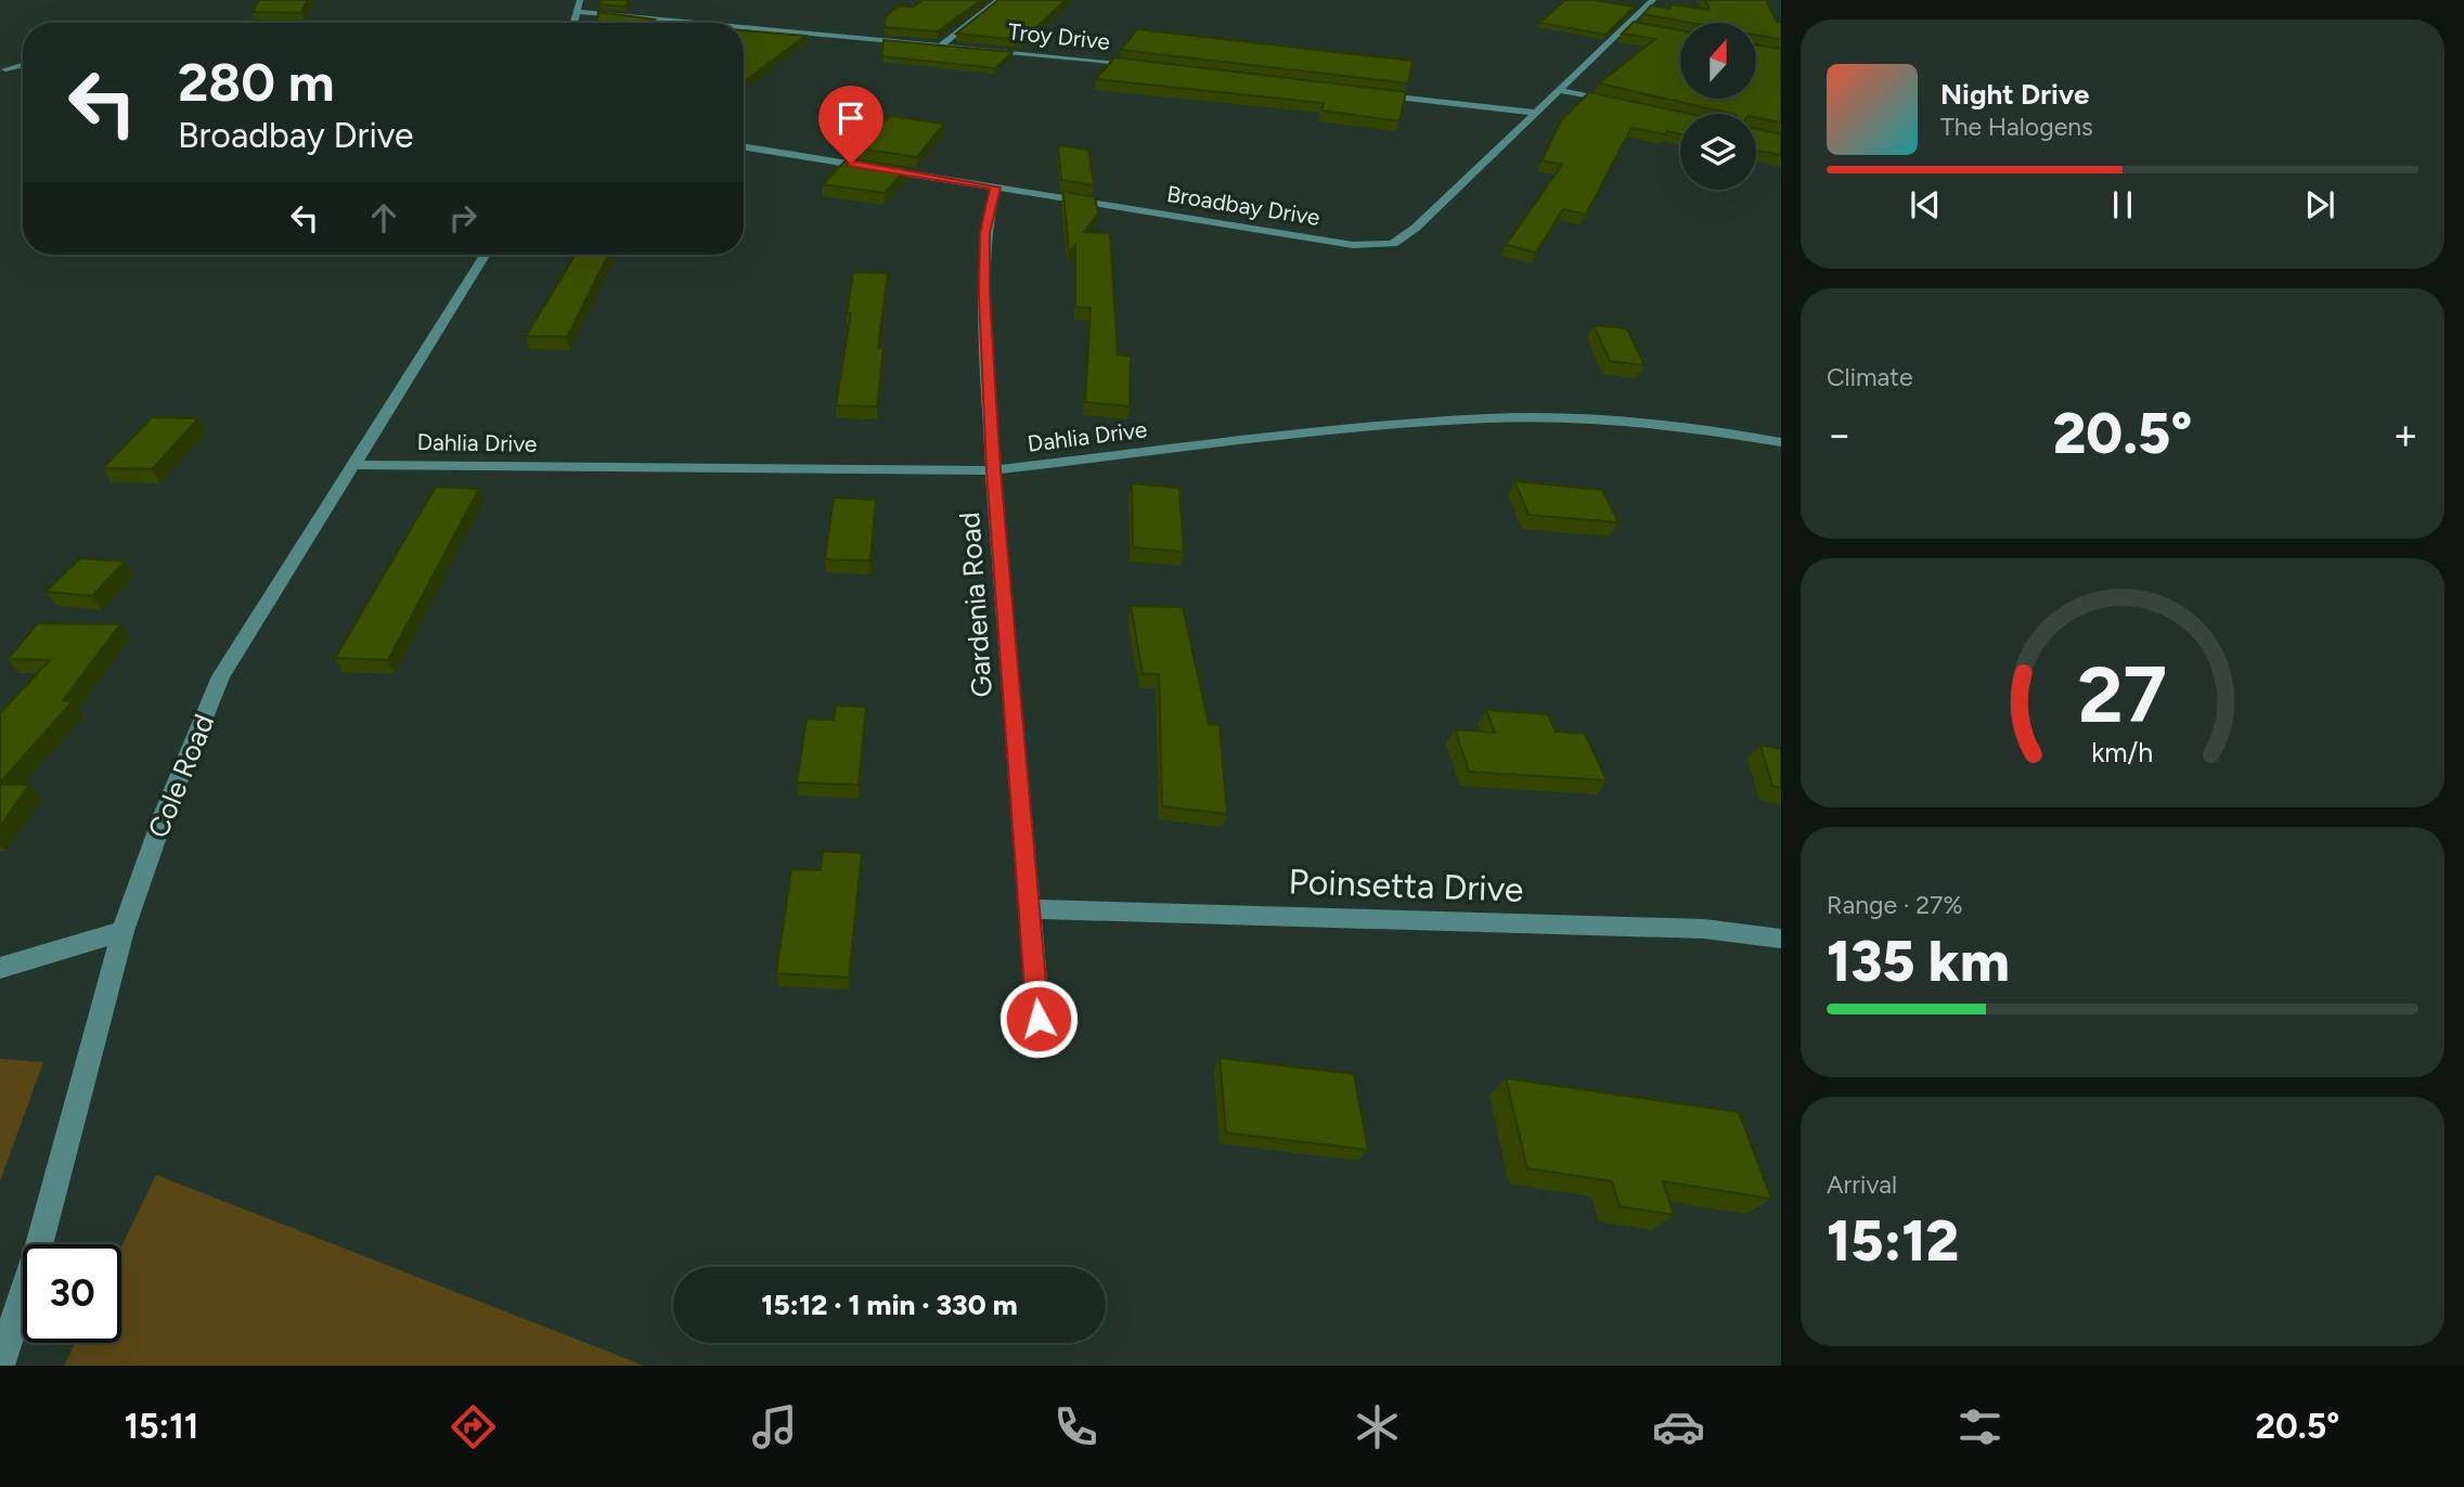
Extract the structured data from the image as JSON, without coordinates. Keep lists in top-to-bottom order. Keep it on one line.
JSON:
{"streets":{"street":["Troy Drive","Broadbay Drive","Dahlia Drive","Gardenia Road","Cole Road","Poinsetta Drive"]},"crossings":[["Broadbay Drive","Gardenia Road"],["Dahlia Drive","Gardenia Road"],["Dahlia Drive","Cole Road"],["Gardenia Road","Poinsetta Drive"]],"north":"top","page":{"turn":["280 m","Broadbay Drive"],"song":["Night Drive","The Halogens"],"tile":["Climate",["Range · 27%","135 km"],["Arrival","15:12"]],"heat":["−","20.5°","+"],"limit":"30","trip":"15:12 · 1 min · 330 m","tabs":["15:11","20.5°"],"gauge":["27","km/h"]}}
